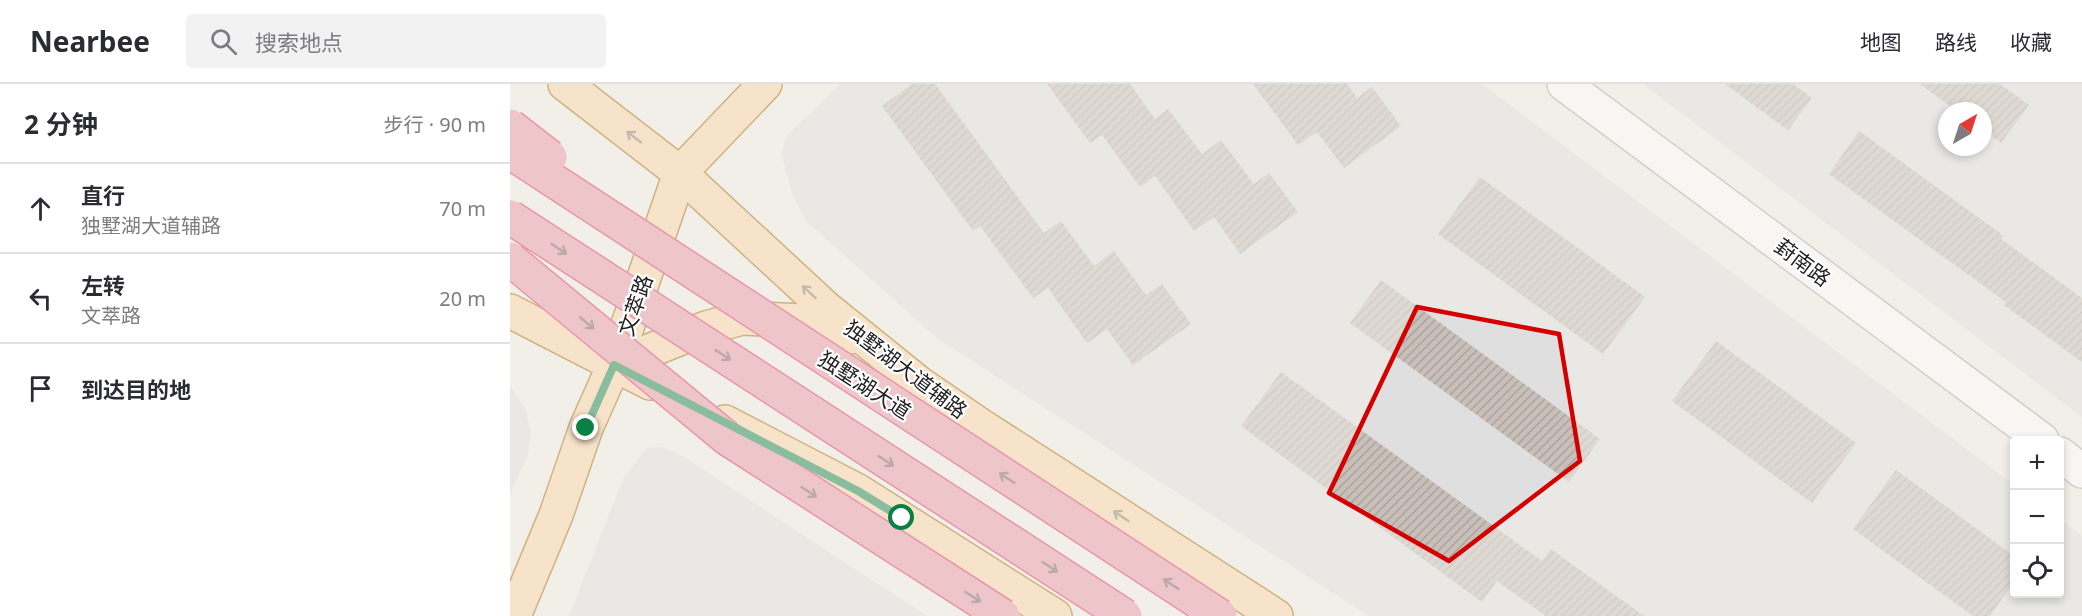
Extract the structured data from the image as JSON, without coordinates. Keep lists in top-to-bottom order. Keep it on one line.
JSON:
{"streets":{"highway":["独墅湖大道"],"main road":["文萃路","独墅湖大道辅路"],"street":["葑南路"]},"crossings":[["文萃路","独墅湖大道辅路"]],"north":"top right","page":{"header":"Nearbee","search":"搜索地点","nav":["地图","路线","收藏"],"heading":["2 分钟","步行 · 90 m"],"list":[["直行","独墅湖大道辅路","70 m"],["左转","文萃路","20 m"],"到达目的地"],"map_buttons":["+","−"]}}
